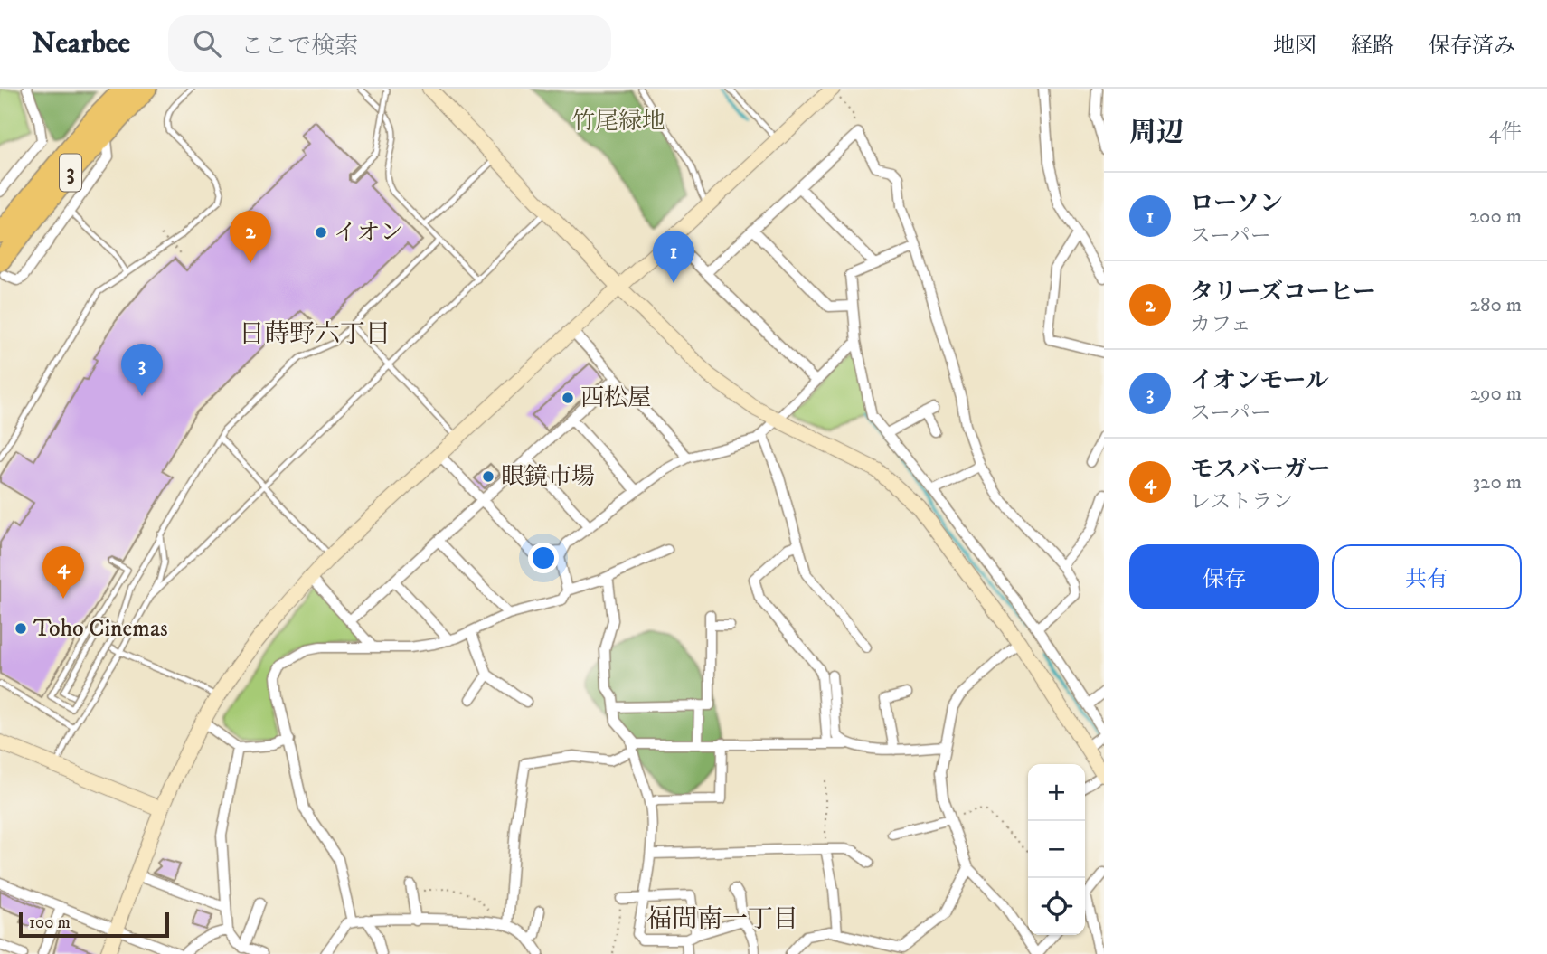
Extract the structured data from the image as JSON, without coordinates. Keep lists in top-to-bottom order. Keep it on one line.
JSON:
{"streets":{"highway":["3"]},"districts":["日蒔野六丁目","福間南一丁目"],"parks":["竹尾緑地"],"places":["イオン","西松屋","眼鏡市場","Toho Cinemas"],"scale_bar":"100 m","page":{"header":"Nearbee","search":"ここで検索","nav":["地図","経路","保存済み"],"heading":["周辺","4件"],"list":[{"mark":"1","name":"ローソン","note":"スーパー","value":"200 m"},{"mark":"2","name":"タリーズコーヒー","note":"カフェ","value":"280 m"},{"mark":"3","name":"イオンモール","note":"スーパー","value":"290 m"},{"mark":"4","name":"モスバーガー","note":"レストラン","value":"320 m"}],"pins":["2","1","3","4"],"buttons":["保存","共有"],"map_buttons":["+","−"],"scale":"100 m"}}
